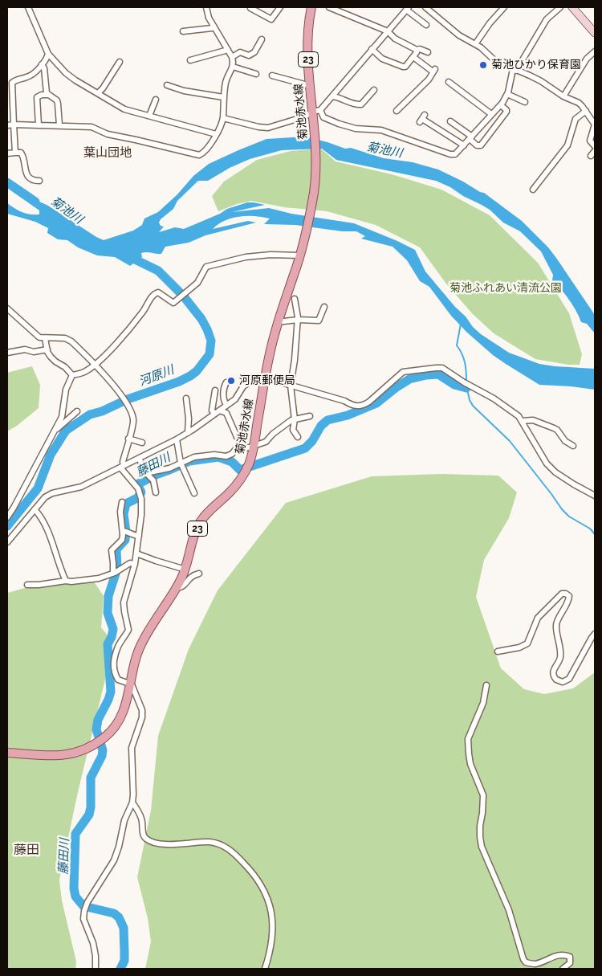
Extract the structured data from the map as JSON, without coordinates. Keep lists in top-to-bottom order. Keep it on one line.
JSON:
{"streets":{"main road":["23","菊池赤水線"]},"districts":["葉山団地","藤田"],"water":["菊池川","河原川","藤田川"],"parks":["菊池ふれあい清流公園"],"places":["菊池ひかり保育園","河原郵便局"]}
